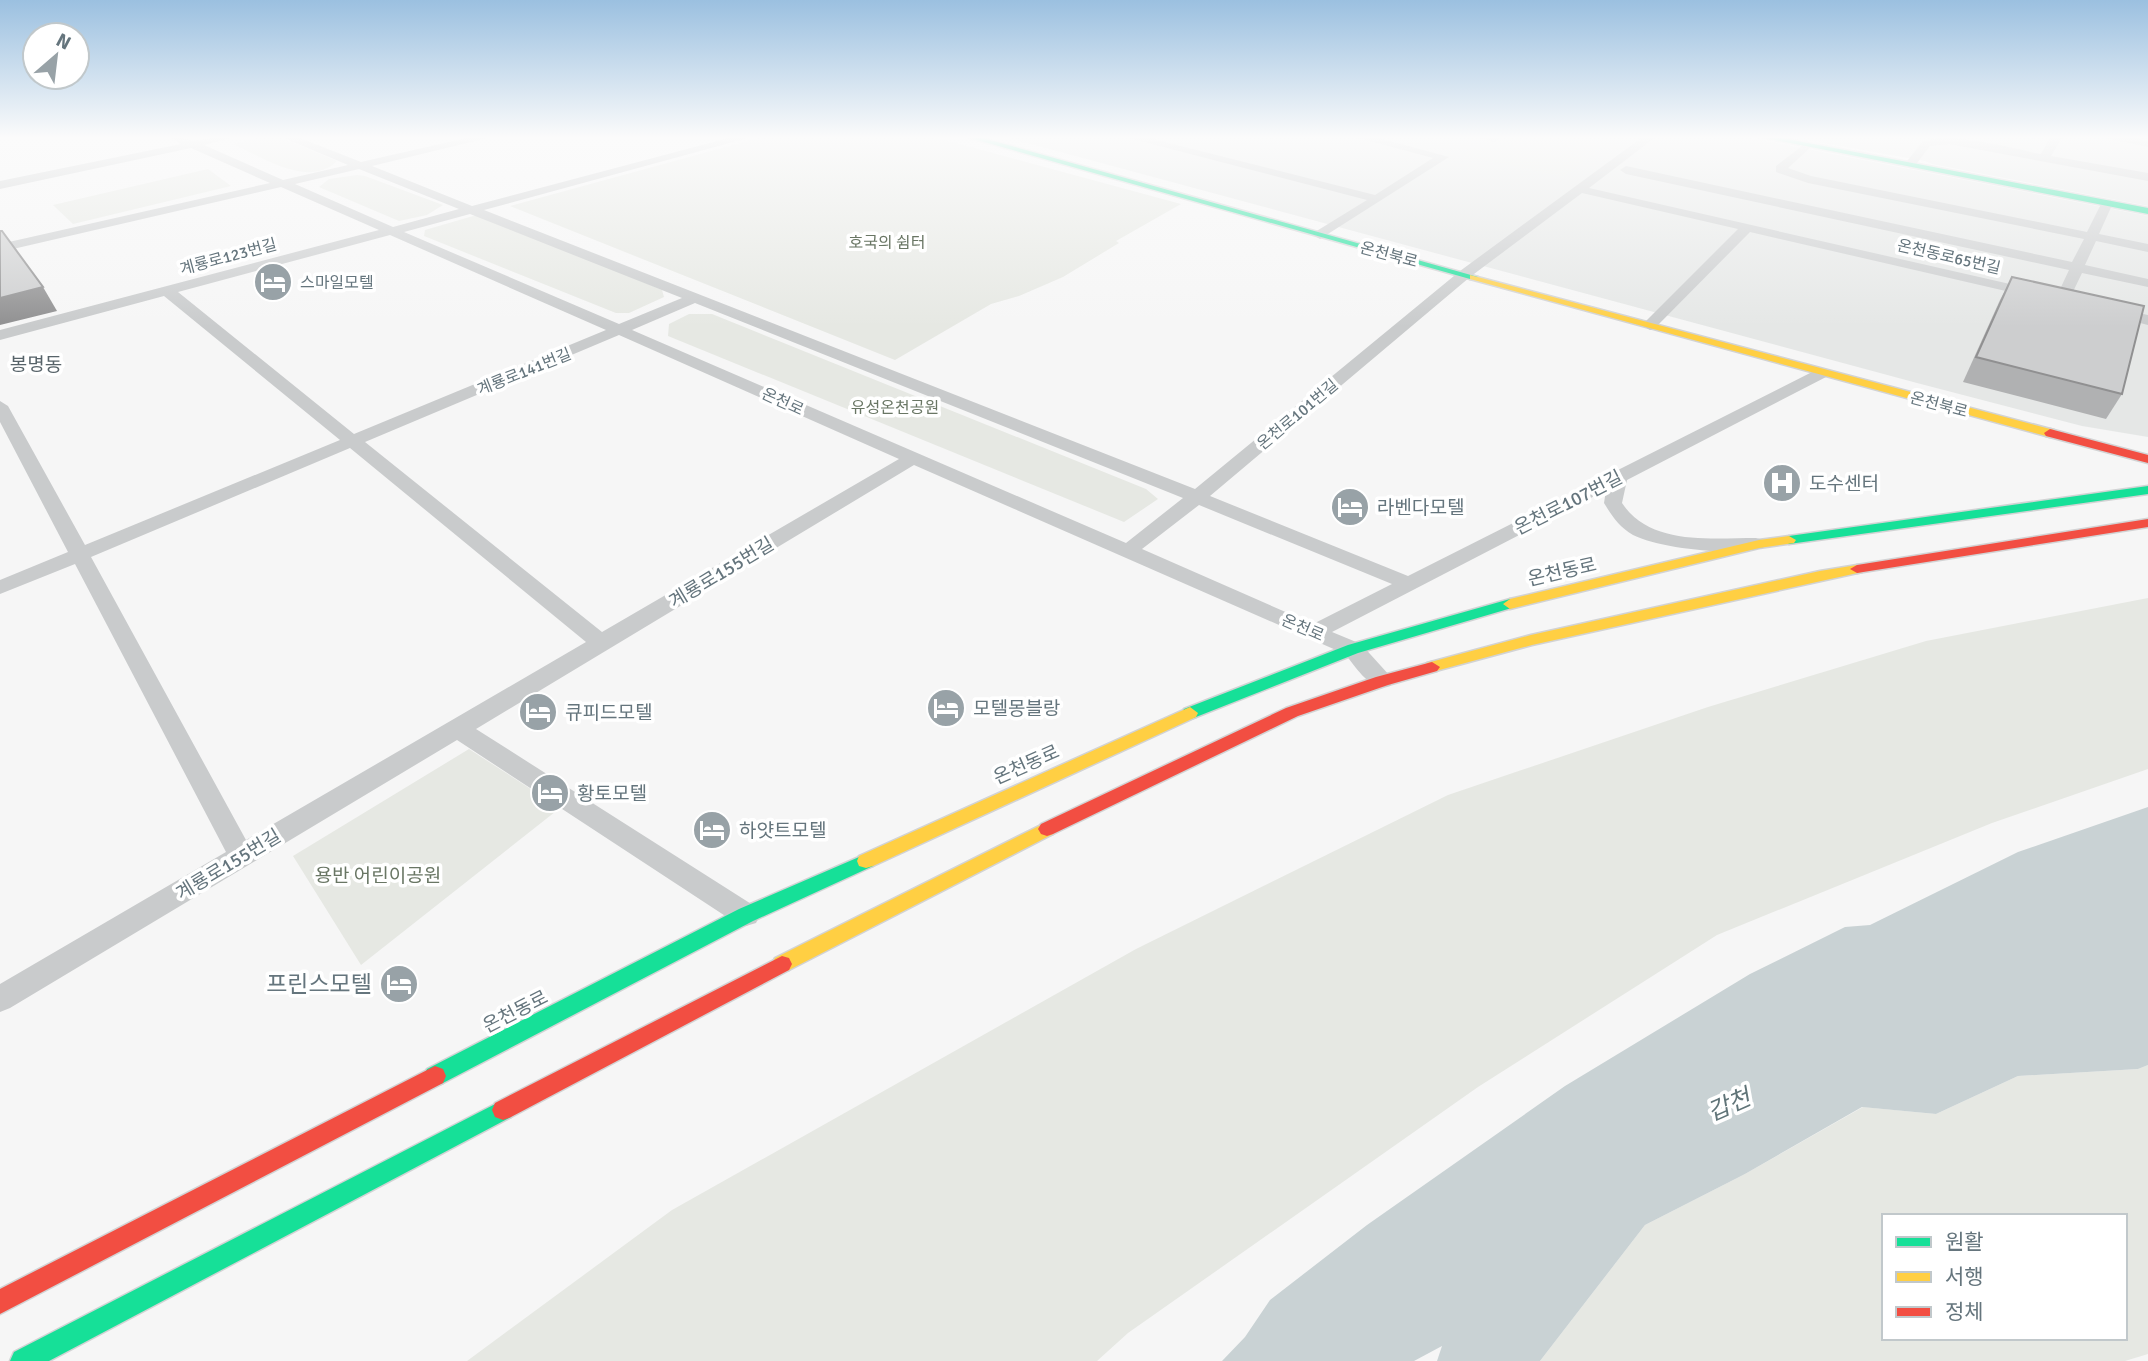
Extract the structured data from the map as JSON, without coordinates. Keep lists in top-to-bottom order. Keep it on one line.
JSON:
{"streets":{"main road":["온천북로","온천동로"],"street":["계룡로123번길","온천동로65번길","계룡로141번길","온천로","온천로101번길","온천로107번길","계룡로155번길"]},"crossings":[["온천북로","온천로101번길"],["온천북로","온천로107번길"],["계룡로123번길","온천로"],["계룡로141번길","온천로"],["온천로","온천로101번길"],["온천로","온천로107번길"],["온천로","온천동로"],["온천로","계룡로155번길"]],"districts":["봉명동"],"water":["갑천"],"parks":["호국의 쉼터","유성온천공원","용반 어린이공원"],"places":{"hotel":["스마일모텔","라벤다모텔","모텔몽블랑","큐피드모텔","황토모텔","하얏트모텔","프린스모텔"],"hospital":["도수센터"]},"legend":["원활","서행","정체"],"north":"top right"}
